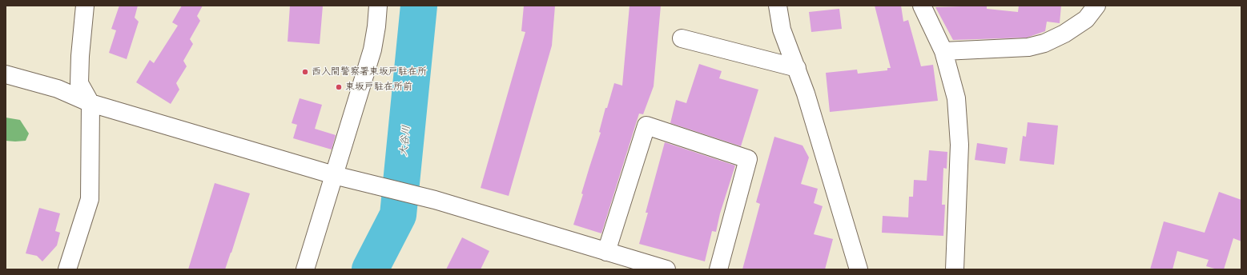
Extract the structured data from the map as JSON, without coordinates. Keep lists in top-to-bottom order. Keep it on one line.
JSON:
{"water":["大谷川"],"places":["西入間警察署東坂戸駐在所","東坂戸駐在所前"]}
